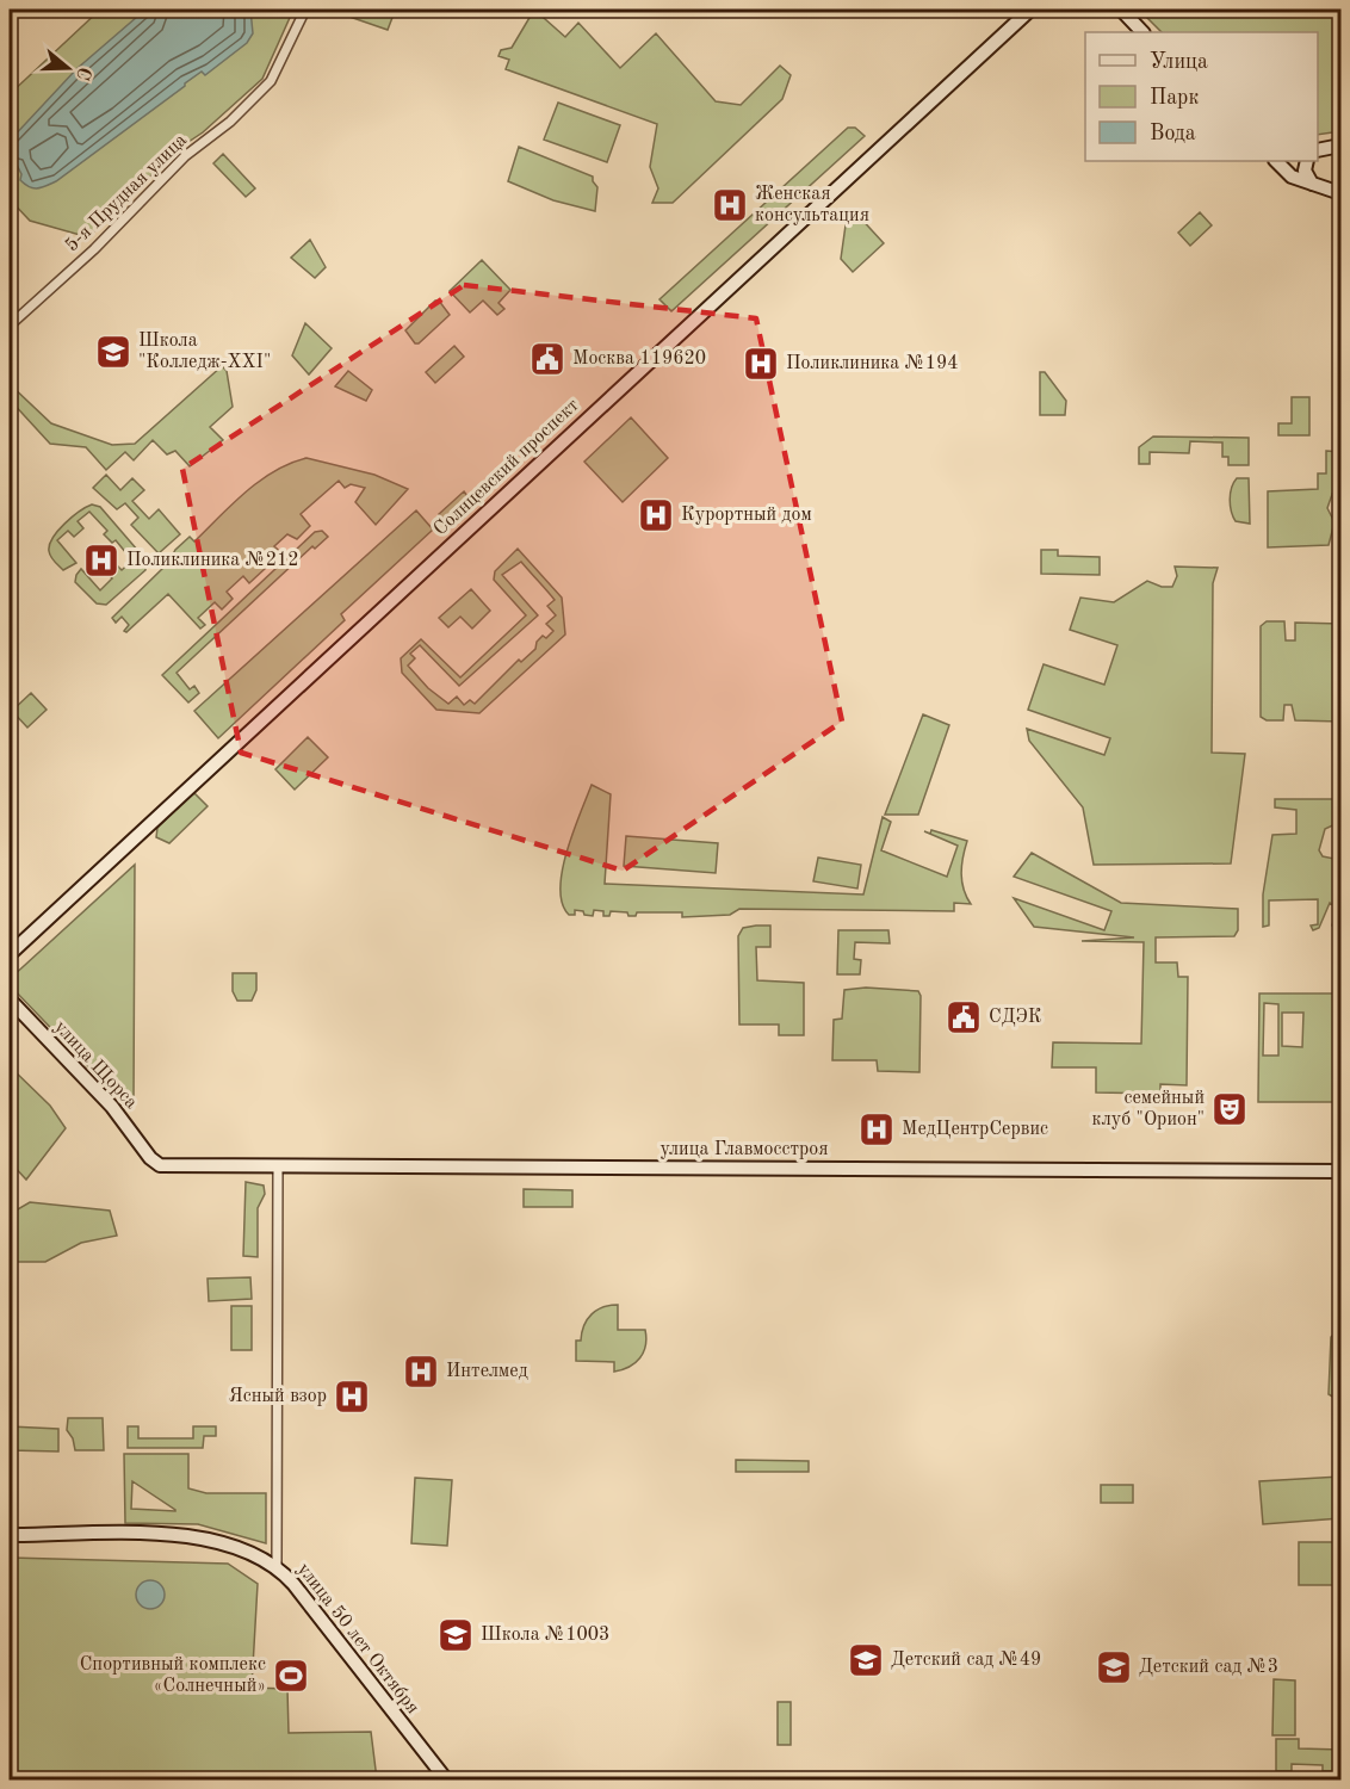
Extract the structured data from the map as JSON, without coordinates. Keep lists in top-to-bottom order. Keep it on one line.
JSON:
{"streets":{"street":["5-я Прудная улица","Солнцевский проспект","улица Щорса","улица Главмосстроя","улица 50 лет Октября"]},"crossings":[["улица Щорса","улица Главмосстроя"]],"places":{"hospital":["Женская консультация","Поликлиника №194","Курортный дом","Поликлиника №212","МедЦентрСервис","Интелмед","Ясный взор"],"school or university":["Школа \"Колледж-XXI\"","Школа №1003","Детский сад №49","Детский сад №3"],"public building":["Москва 119620","СДЭК"],"theatre":["семейный клуб \"Орион\""],"sports":["Спортивный комплекс «Солнечный»"]},"legend":["Улица","Парк","Вода"],"north":"right"}
